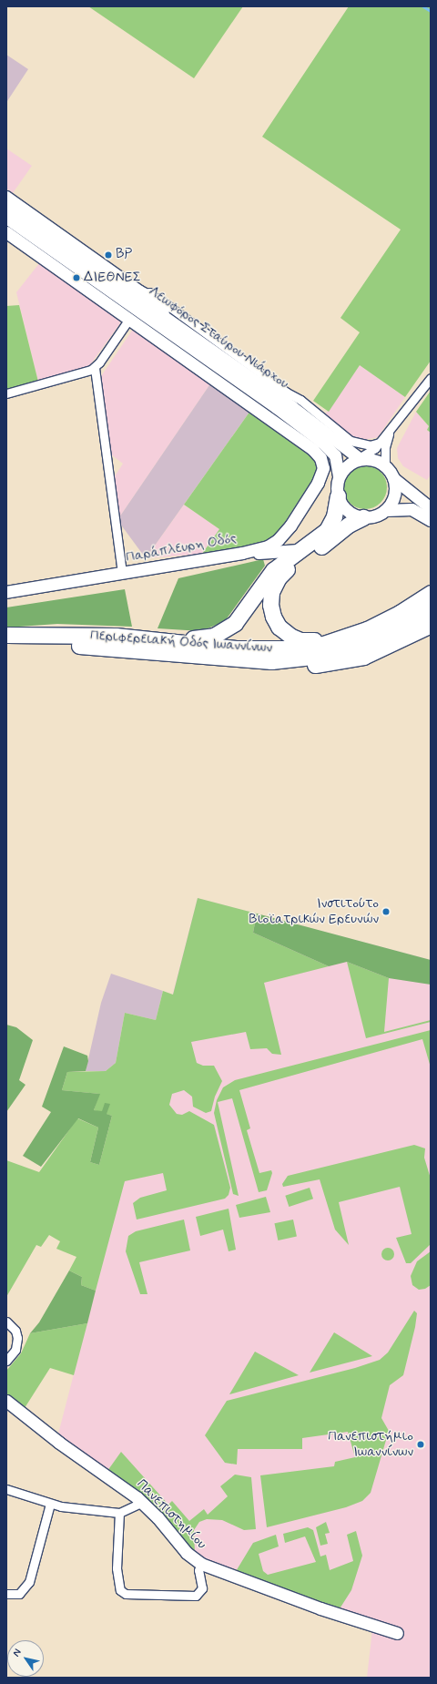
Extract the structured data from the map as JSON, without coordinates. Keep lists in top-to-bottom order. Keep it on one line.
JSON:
{"streets":{"highway":["Περιφερειακή Οδός Ιωαννίνων"],"street":["Λεωφόρος Σταύρου Νιάρχου","Παράπλευρη Οδός","Πανεπιστημίου"]},"places":["BP","ΔΙΕΘΝΕΣ","Ινστιτούτο Βιοϊατρικών Ερευνών","Πανεπιστήμιο Ιωαννίνων"],"north":"top left"}
